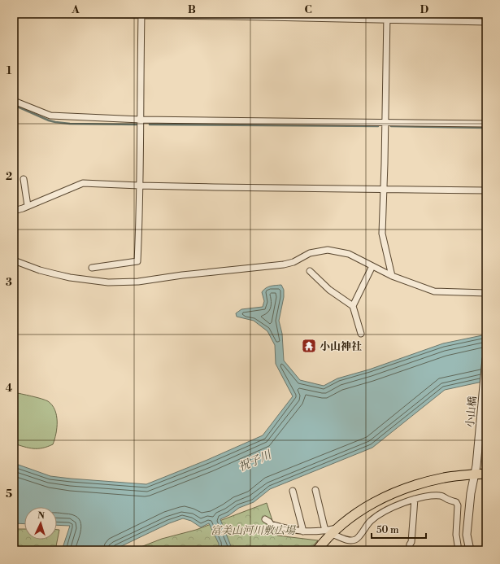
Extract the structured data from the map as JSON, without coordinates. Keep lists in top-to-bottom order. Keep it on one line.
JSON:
{"streets":{"street":["小山橋"]},"water":["祝子川"],"parks":["富美山河川敷広場"],"places":{"temple":["小山神社"]},"scale_bar":"50 m","north":"top","grid":{"columns":["A","B","C","D"],"rows":["1","2","3","4","5"]}}
